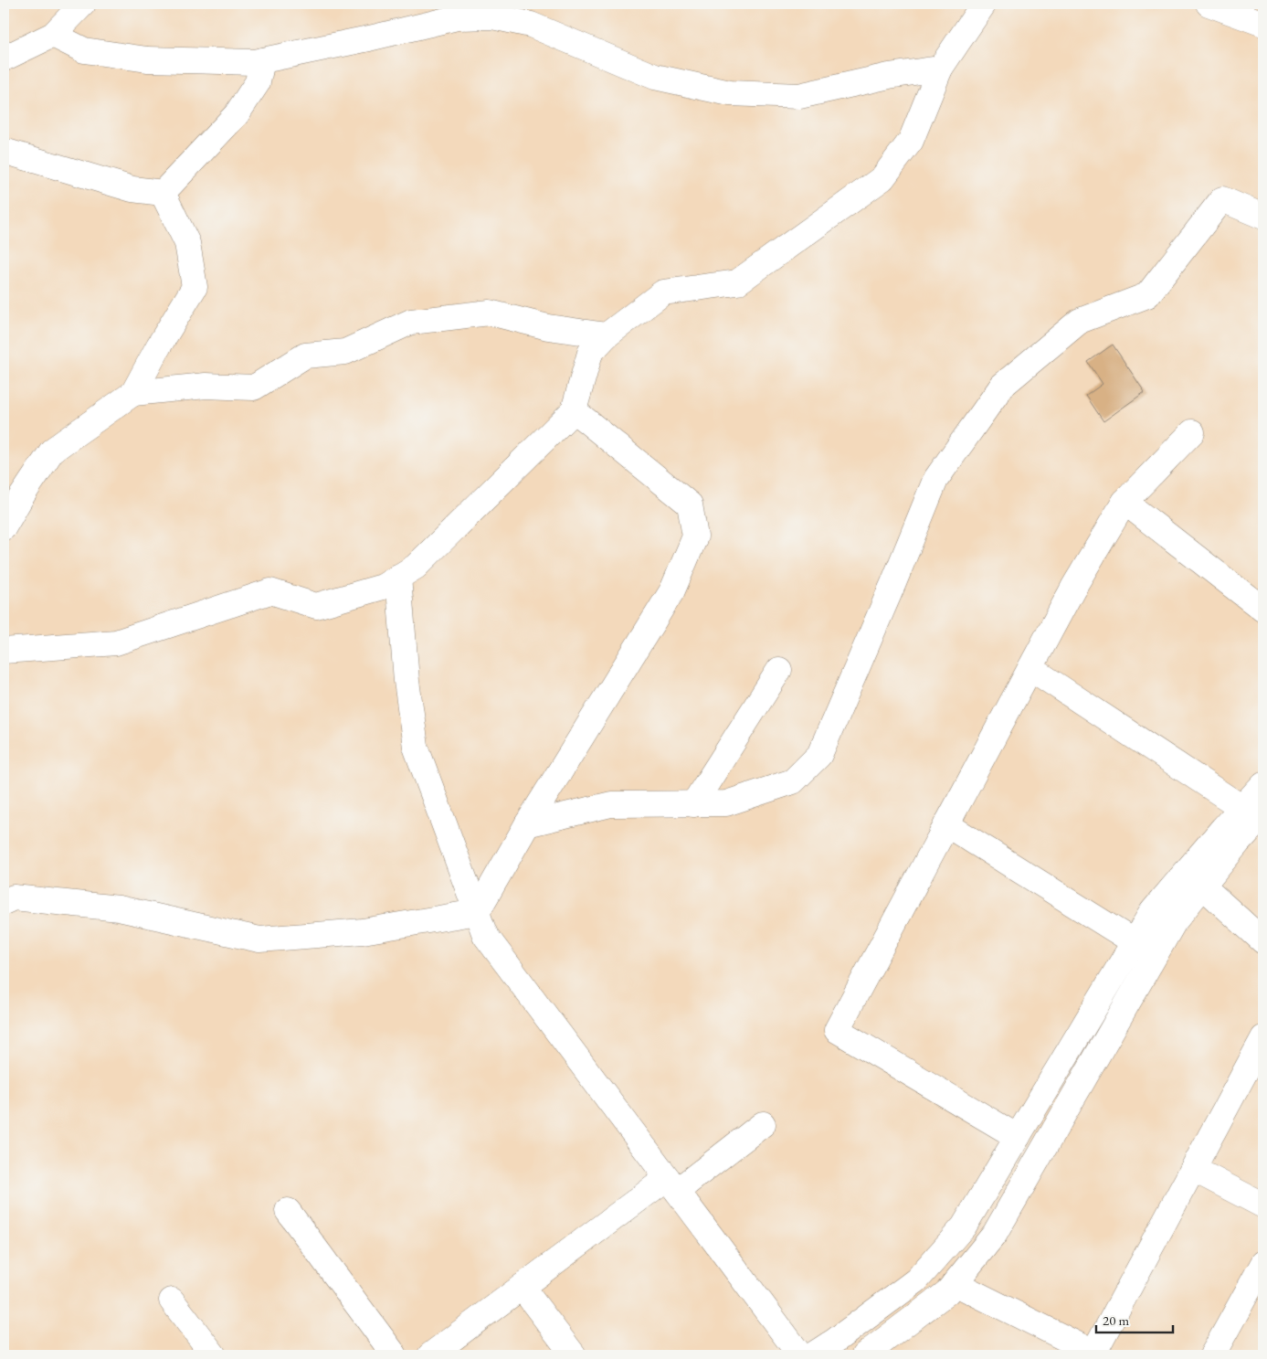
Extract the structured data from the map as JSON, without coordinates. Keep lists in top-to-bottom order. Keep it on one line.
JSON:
{"scale_bar":"20 m"}
